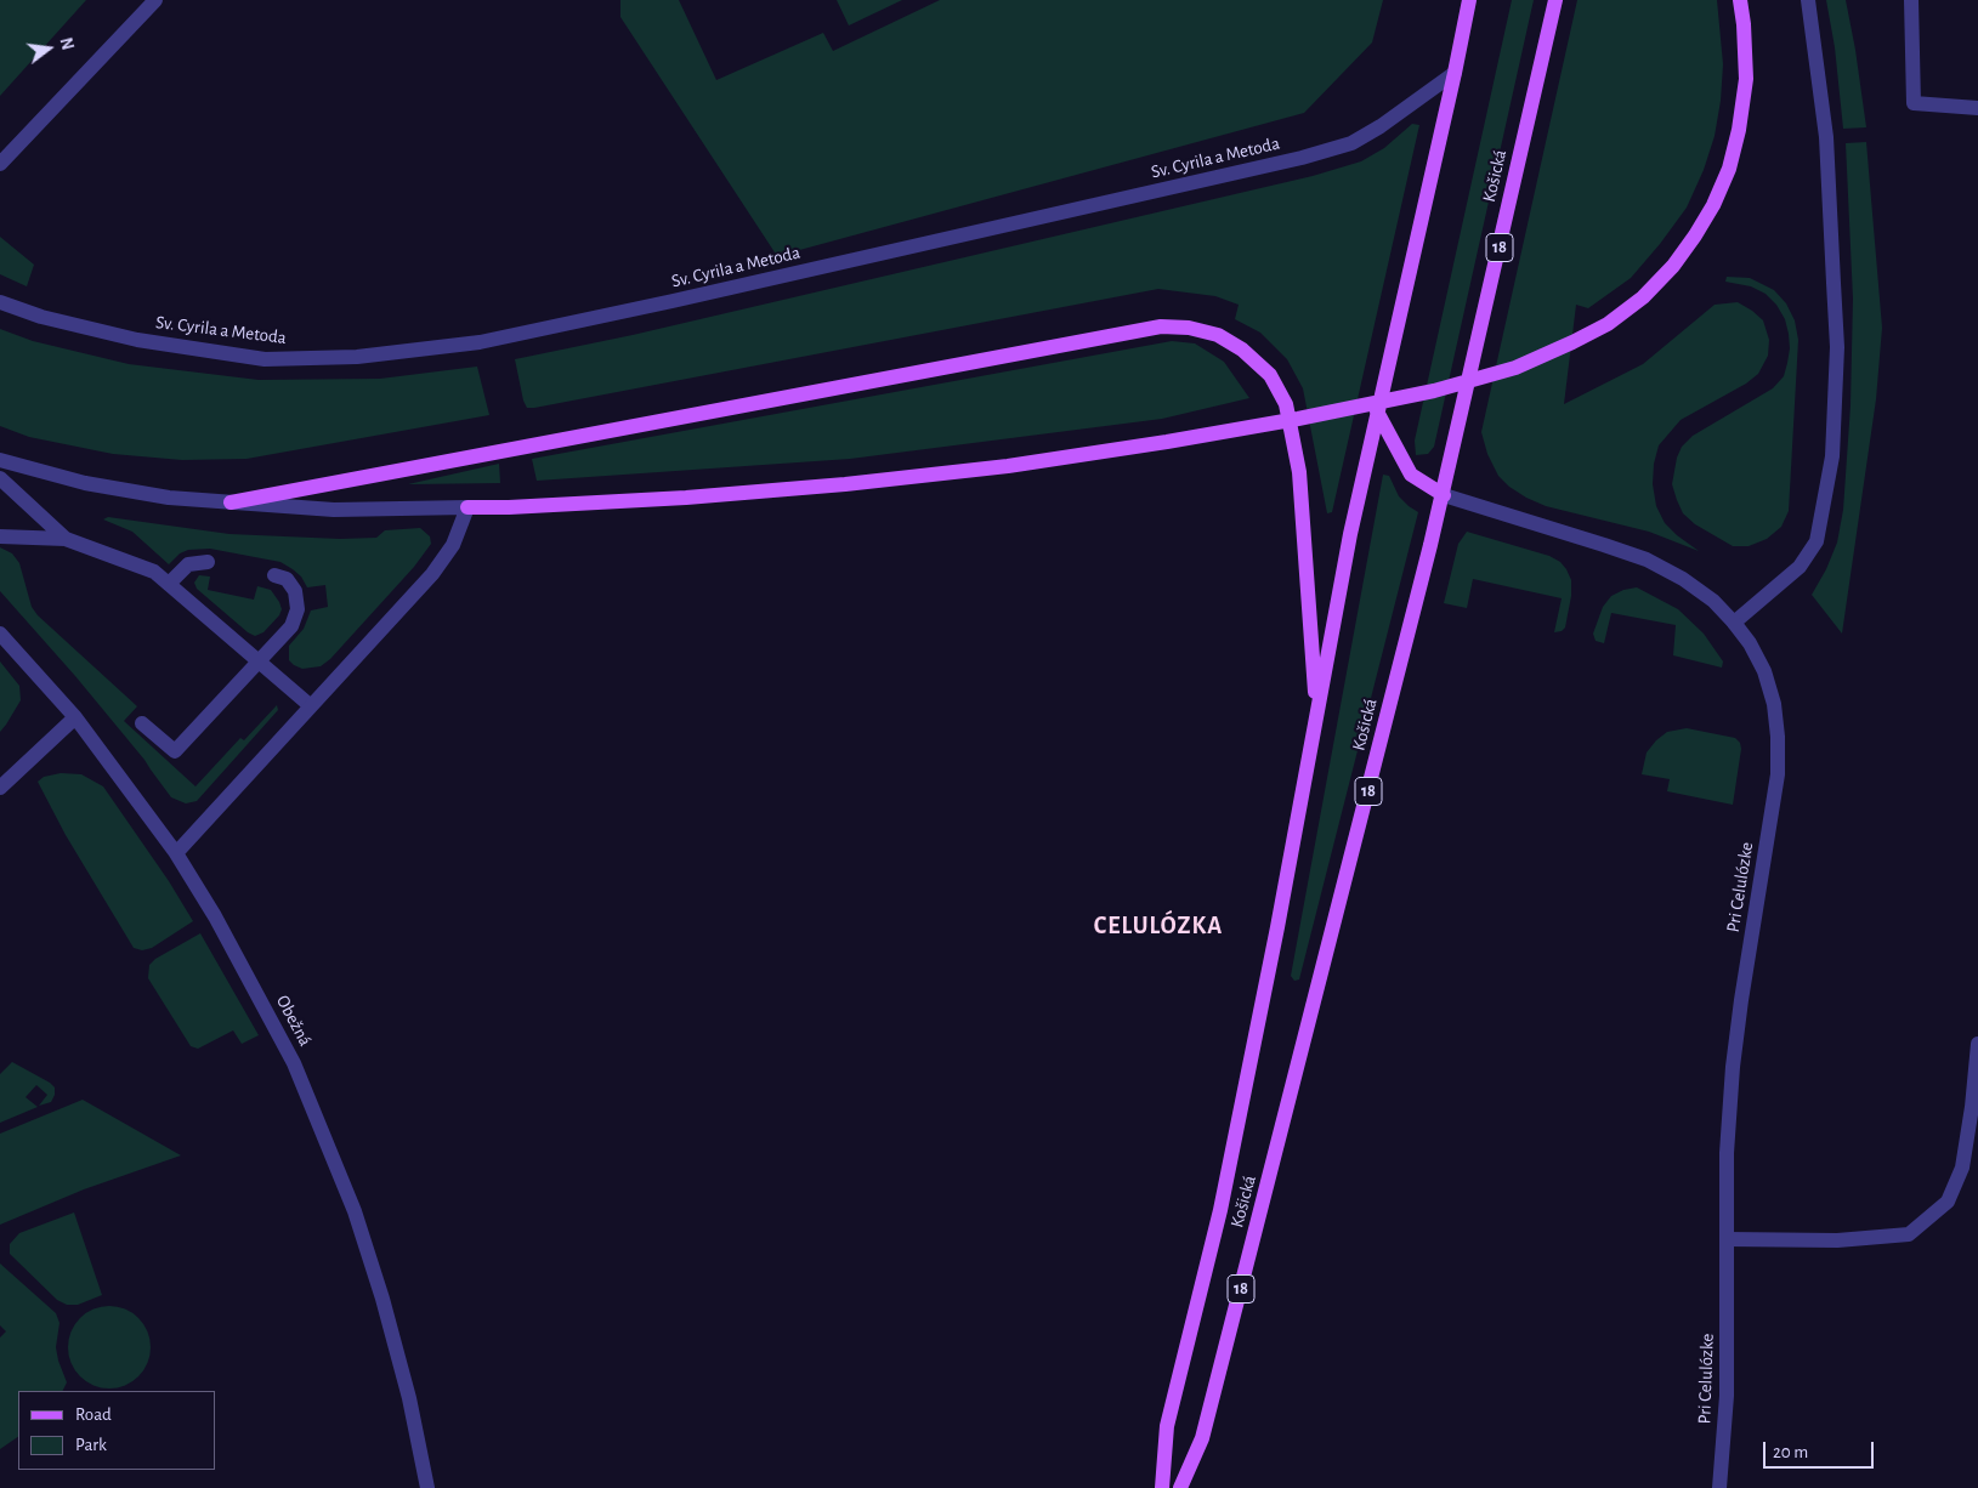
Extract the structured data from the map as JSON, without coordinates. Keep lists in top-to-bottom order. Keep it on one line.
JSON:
{"streets":{"main road":["Košická","18"],"street":["Sv. Cyrila a Metoda","Pri Celulózke","Obežná"]},"crossings":[["Sv. Cyrila a Metoda","Košická"],["Košická","Pri Celulózke"]],"districts":["CELULÓZKA"],"legend":["Road","Park"],"scale_bar":"20 m","north":"right"}
